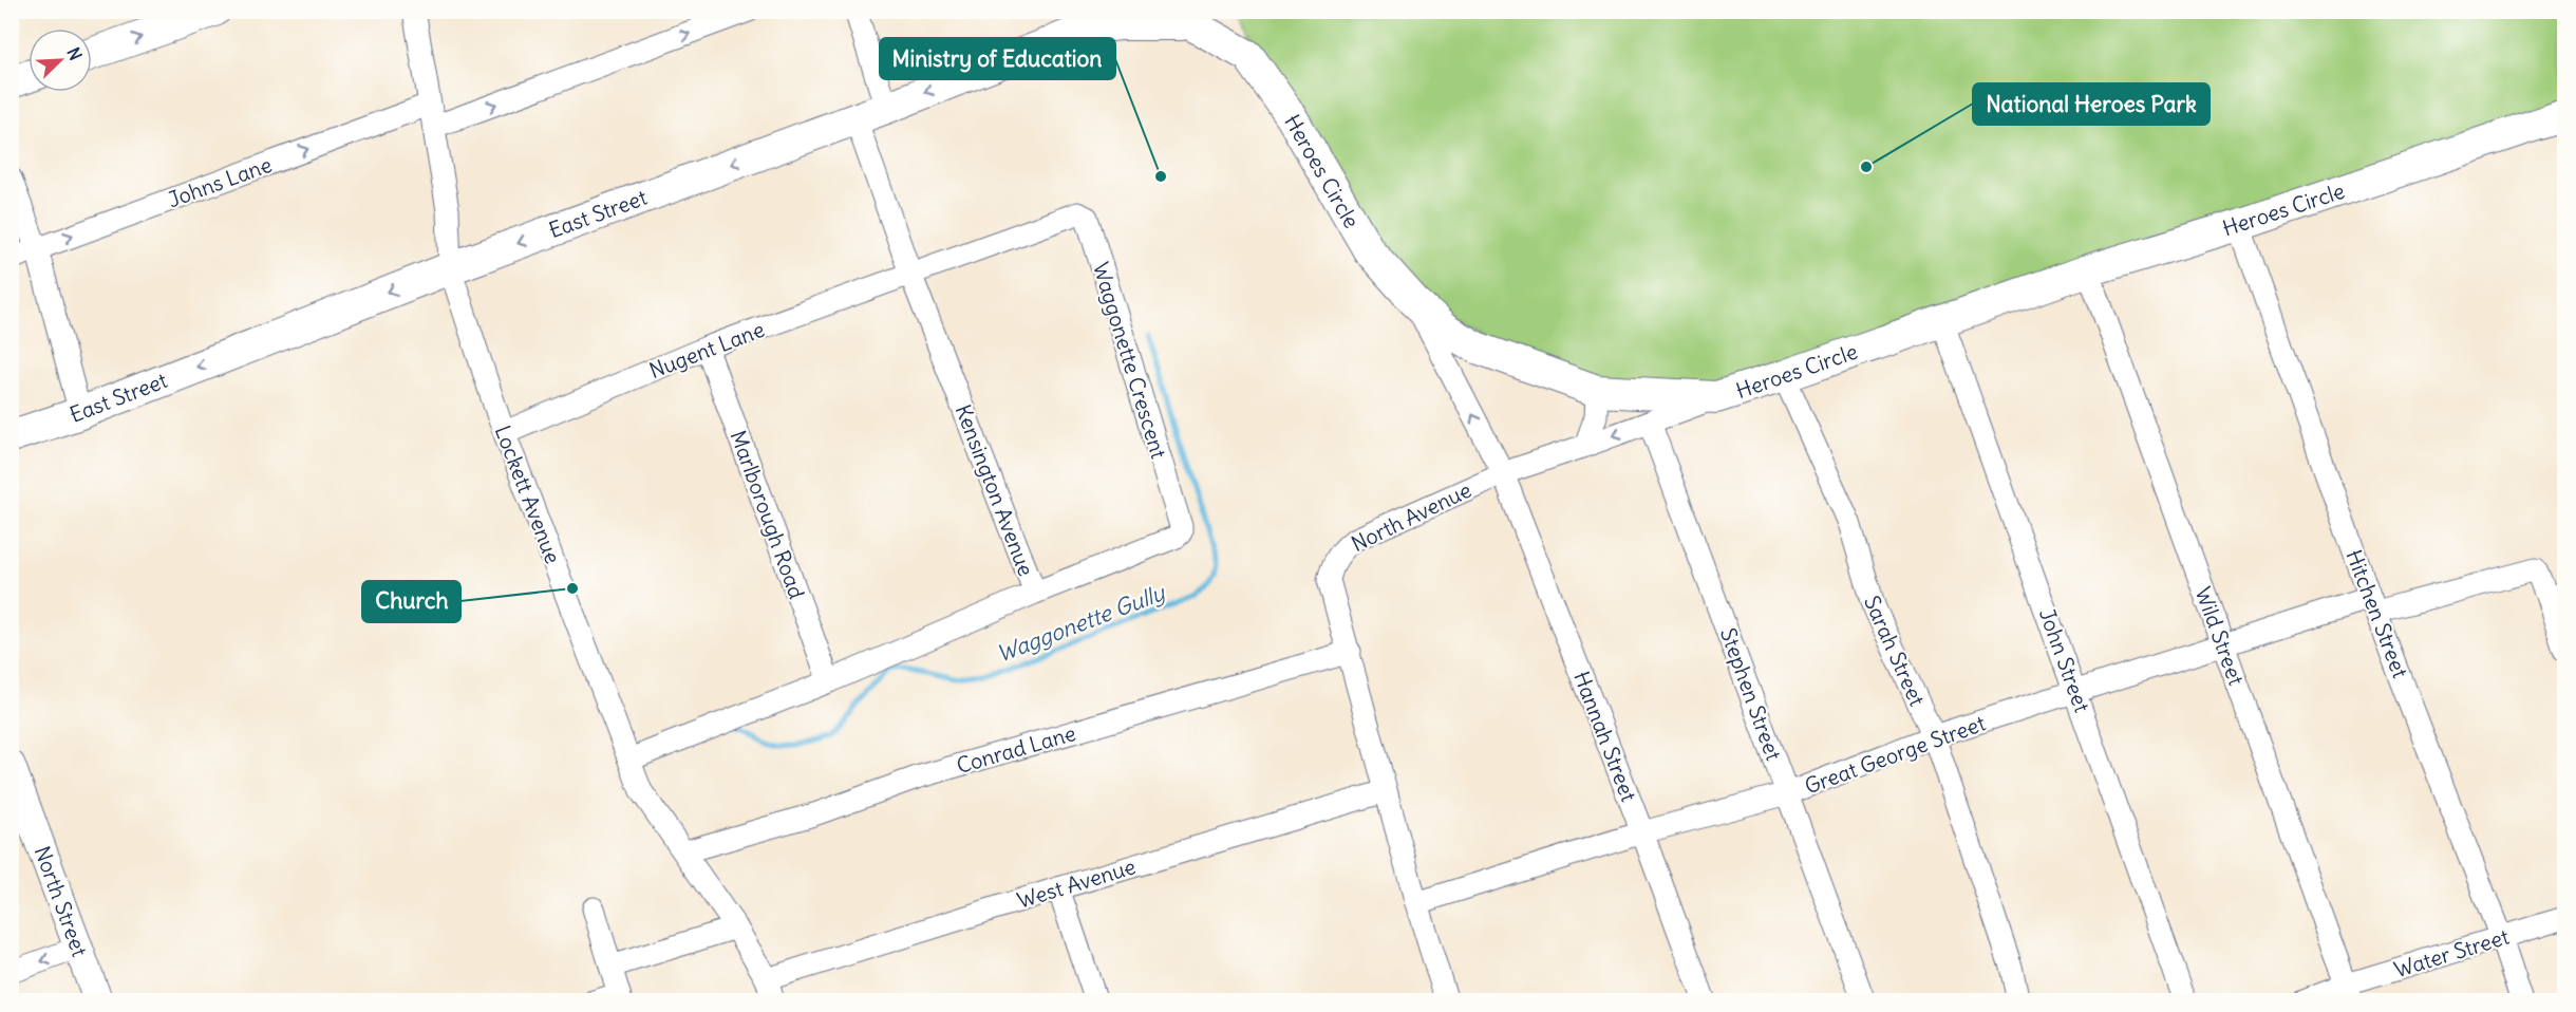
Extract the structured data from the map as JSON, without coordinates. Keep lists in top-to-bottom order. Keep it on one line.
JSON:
{"streets":{"main road":["Heroes Circle","East Street"],"street":["Johns Lane","Nugent Lane","Waggonette Crescent","Kensington Avenue","Lockett Avenue","Marlborough Road","North Avenue","Hitchen Street","Wild Street","Sarah Street","John Street","Stephen Street","Hannah Street","Conrad Lane","Great George Street","West Avenue","North Street","Water Street"]},"crossings":[["Heroes Circle","East Street"],["Heroes Circle","North Avenue"],["Heroes Circle","Hitchen Street"],["Heroes Circle","Wild Street"],["Heroes Circle","Sarah Street"],["Heroes Circle","John Street"],["Heroes Circle","Hannah Street"],["Johns Lane","Lockett Avenue"],["East Street","Kensington Avenue"],["East Street","Lockett Avenue"],["Nugent Lane","Waggonette Crescent"],["Nugent Lane","Kensington Avenue"],["Nugent Lane","Lockett Avenue"],["Nugent Lane","Marlborough Road"],["Waggonette Crescent","Kensington Avenue"],["Kensington Avenue","Lockett Avenue"],["Kensington Avenue","Marlborough Road"],["Lockett Avenue","Conrad Lane"],["Lockett Avenue","West Avenue"],["North Avenue","Stephen Street"],["North Avenue","Hannah Street"],["North Avenue","Conrad Lane"],["North Avenue","Great George Street"],["North Avenue","West Avenue"],["Hitchen Street","Great George Street"],["Hitchen Street","Water Street"],["Wild Street","Great George Street"],["Wild Street","Water Street"],["Sarah Street","Great George Street"],["John Street","Great George Street"],["Stephen Street","Great George Street"],["Hannah Street","Great George Street"]],"one_way":["Johns Lane","East Street"],"water":["Waggonette Gully"],"places":["National Heroes Park","Ministry of Education","Church"],"north":"top right"}
